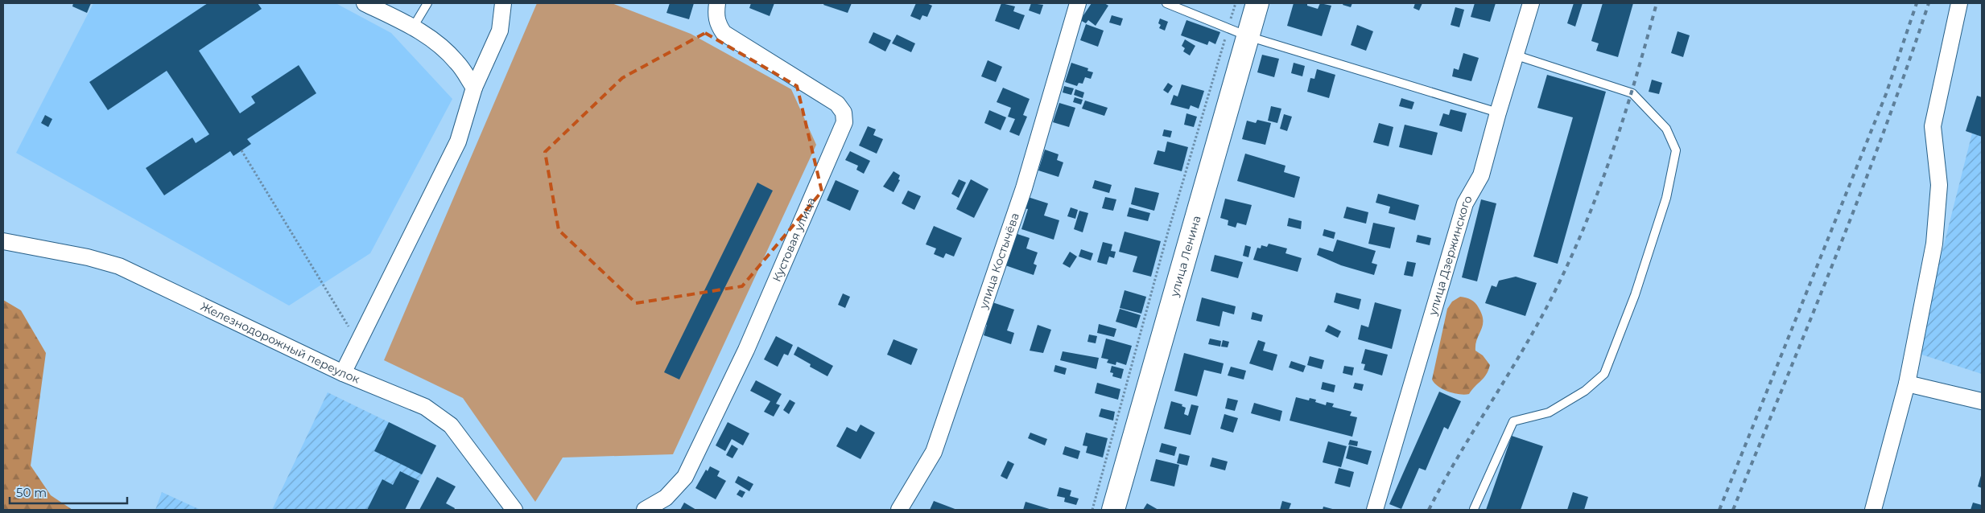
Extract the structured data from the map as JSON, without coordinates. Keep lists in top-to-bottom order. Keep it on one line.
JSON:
{"streets":{"main road":["улица Ленина"],"street":["Кустовая улица","улица Дзержинского","улица Костычёва","Железнодорожный переулок"]},"scale_bar":"50 m"}
